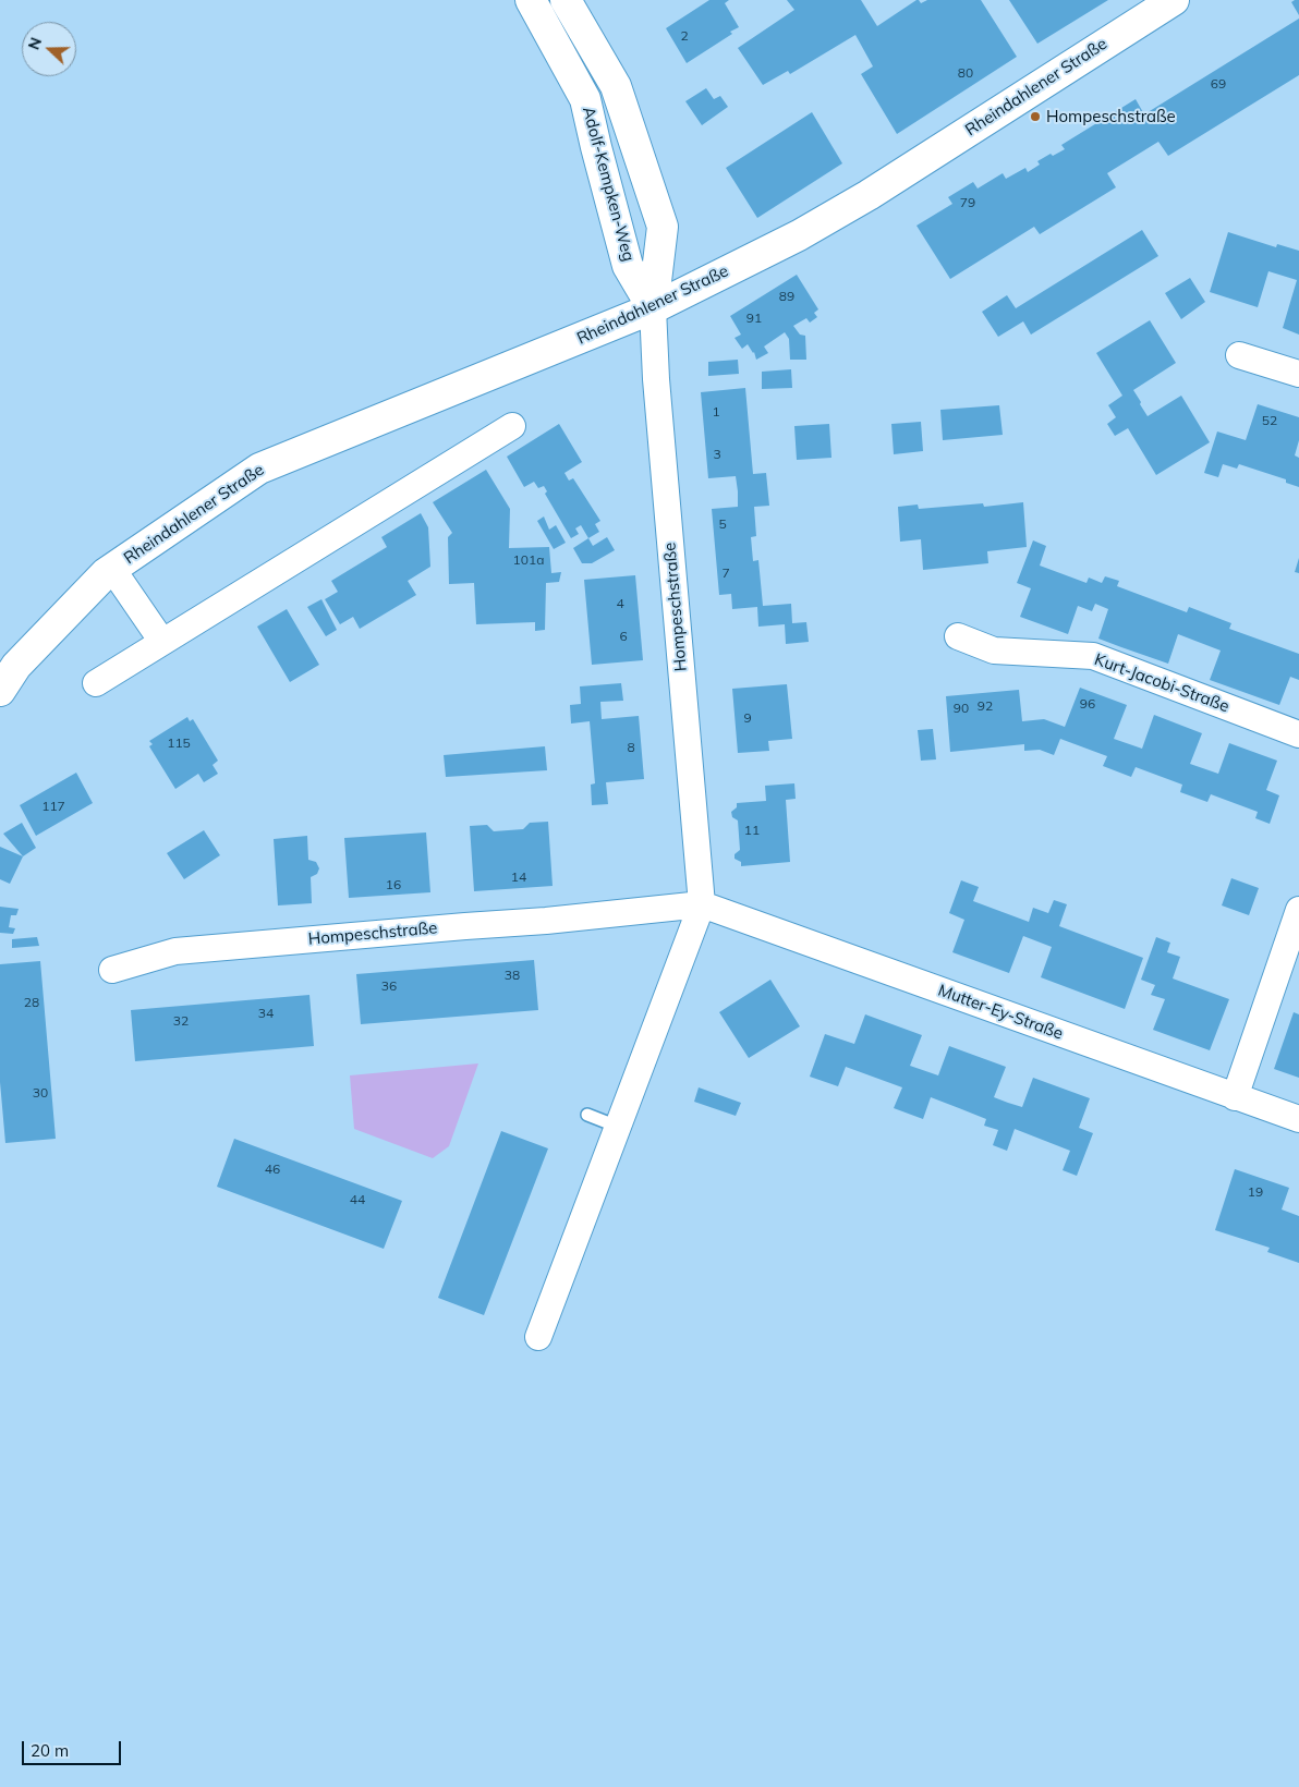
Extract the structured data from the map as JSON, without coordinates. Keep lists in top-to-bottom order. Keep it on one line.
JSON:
{"streets":{"main road":["Rheindahlener Straße","Adolf-Kempken-Weg"],"street":["Hompeschstraße","Kurt-Jacobi-Straße","Mutter-Ey-Straße"]},"crossings":[["Rheindahlener Straße","Adolf-Kempken-Weg"],["Rheindahlener Straße","Hompeschstraße"],["Adolf-Kempken-Weg","Hompeschstraße"],["Hompeschstraße","Mutter-Ey-Straße"]],"places":["Hompeschstraße"],"house_numbers":["2","80","69","79","89","91","1","52","3","5","101a","7","4","6","96","92","90","9","115","8","117","11","14","16","38","36","28","34","32","30","46","19","44"],"scale_bar":"20 m","north":"left"}
